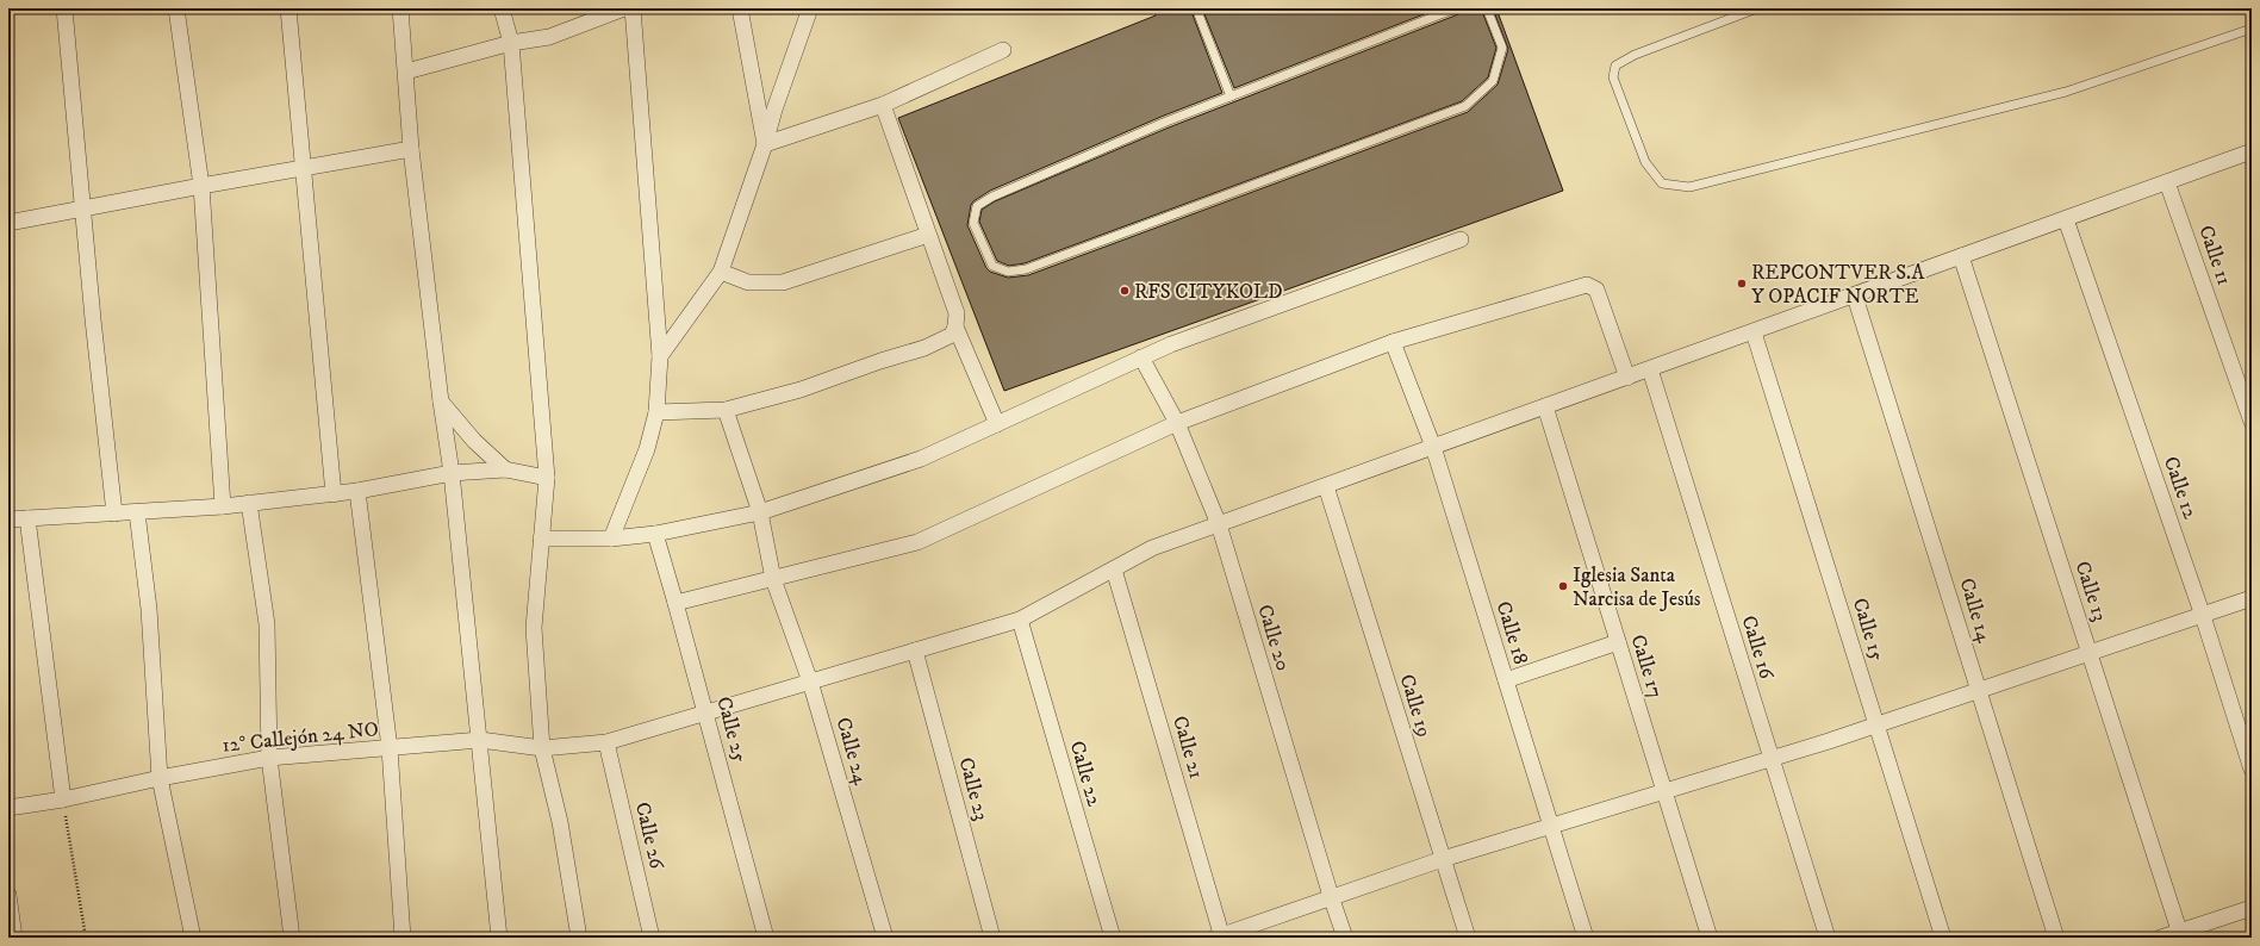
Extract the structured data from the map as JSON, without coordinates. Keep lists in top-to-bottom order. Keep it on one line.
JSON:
{"streets":{"street":["Calle 11","Calle 12","Calle 13","Calle 14","Calle 15","Calle 18","Calle 20","Calle 16","Calle 17","Calle 19","Calle 25","12° Callejón 24 NO","Calle 21","Calle 24","Calle 22","Calle 23","Calle 26"]},"crossings":[["Calle 11","12° Callejón 24 NO"],["Calle 12","12° Callejón 24 NO"],["Calle 13","12° Callejón 24 NO"],["Calle 14","12° Callejón 24 NO"],["Calle 15","12° Callejón 24 NO"],["Calle 18","12° Callejón 24 NO"],["Calle 20","12° Callejón 24 NO"],["Calle 16","12° Callejón 24 NO"],["Calle 17","12° Callejón 24 NO"],["Calle 19","12° Callejón 24 NO"],["Calle 25","12° Callejón 24 NO"],["12° Callejón 24 NO","Calle 21"],["12° Callejón 24 NO","Calle 24"],["12° Callejón 24 NO","Calle 22"],["12° Callejón 24 NO","Calle 23"],["12° Callejón 24 NO","Calle 26"]],"places":["REPCONTVER S.A Y OPACIF NORTE","RFS CITYKOLD","Iglesia Santa Narcisa de Jesús"]}
